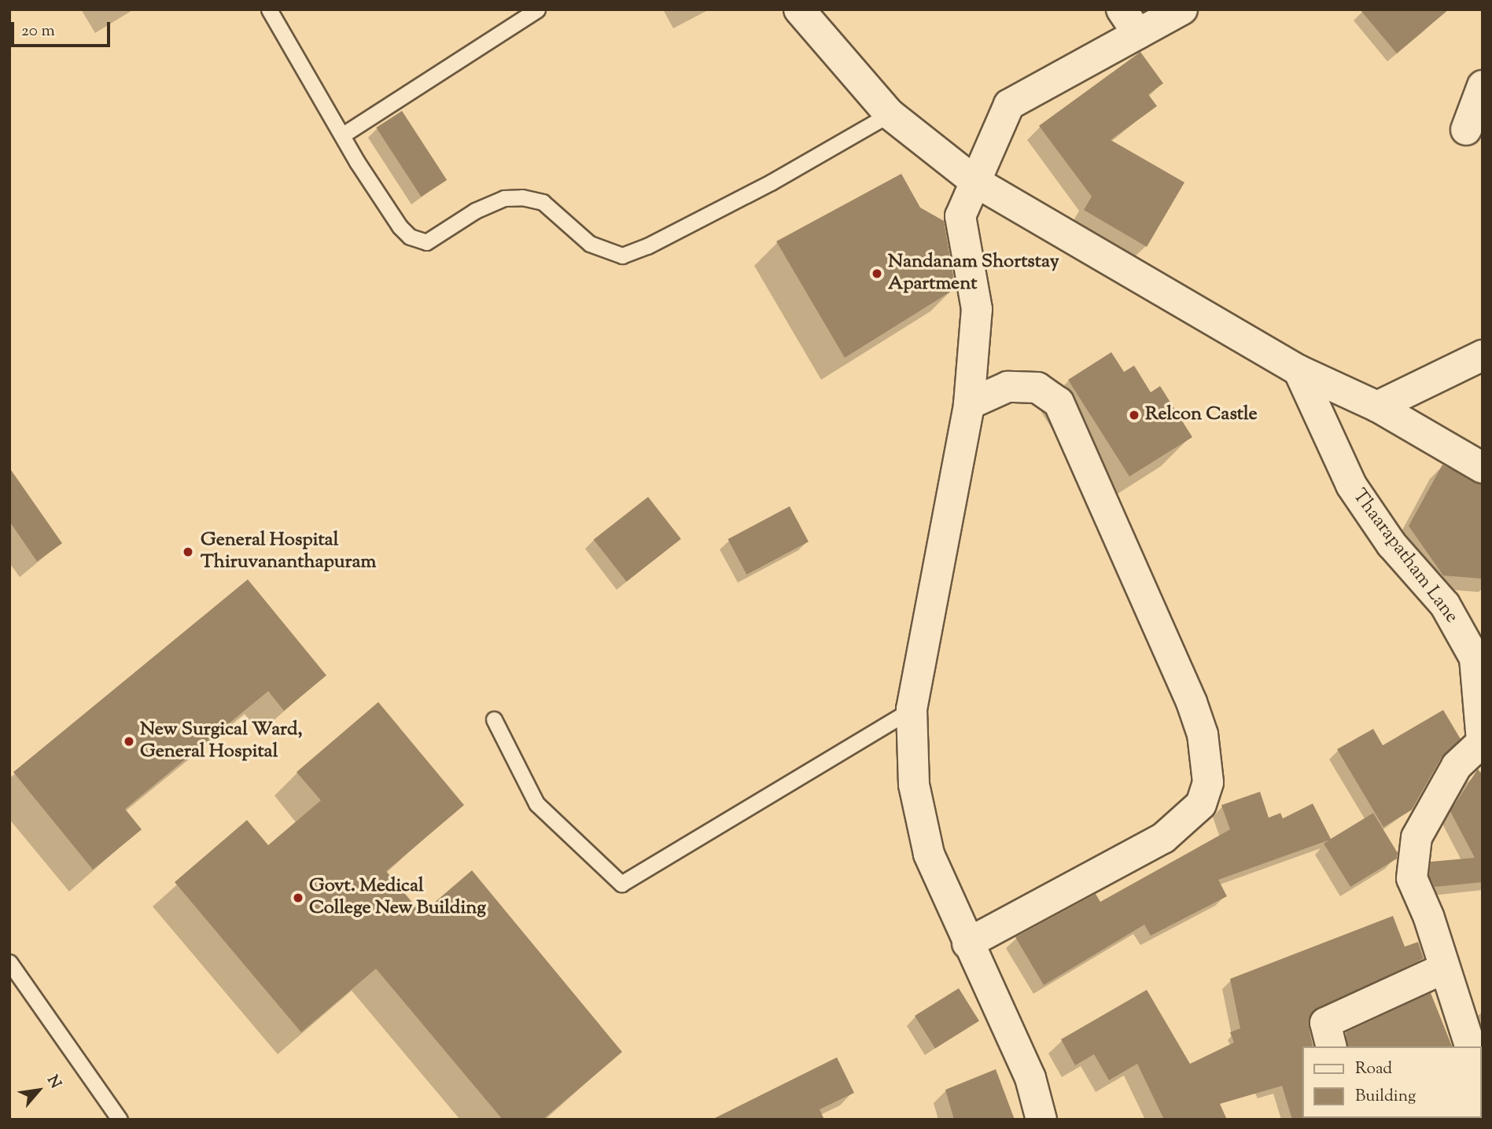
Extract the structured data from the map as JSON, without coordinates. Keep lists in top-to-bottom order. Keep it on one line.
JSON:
{"streets":{"street":["Thaarapatham Lane"]},"places":["Nandanam Shortstay Apartment","Relcon Castle","General Hospital Thiruvananthapuram","New Surgical Ward, General Hospital","Govt. Medical College New Building"],"legend":["Road","Building"],"scale_bar":"20 m","north":"top right"}
